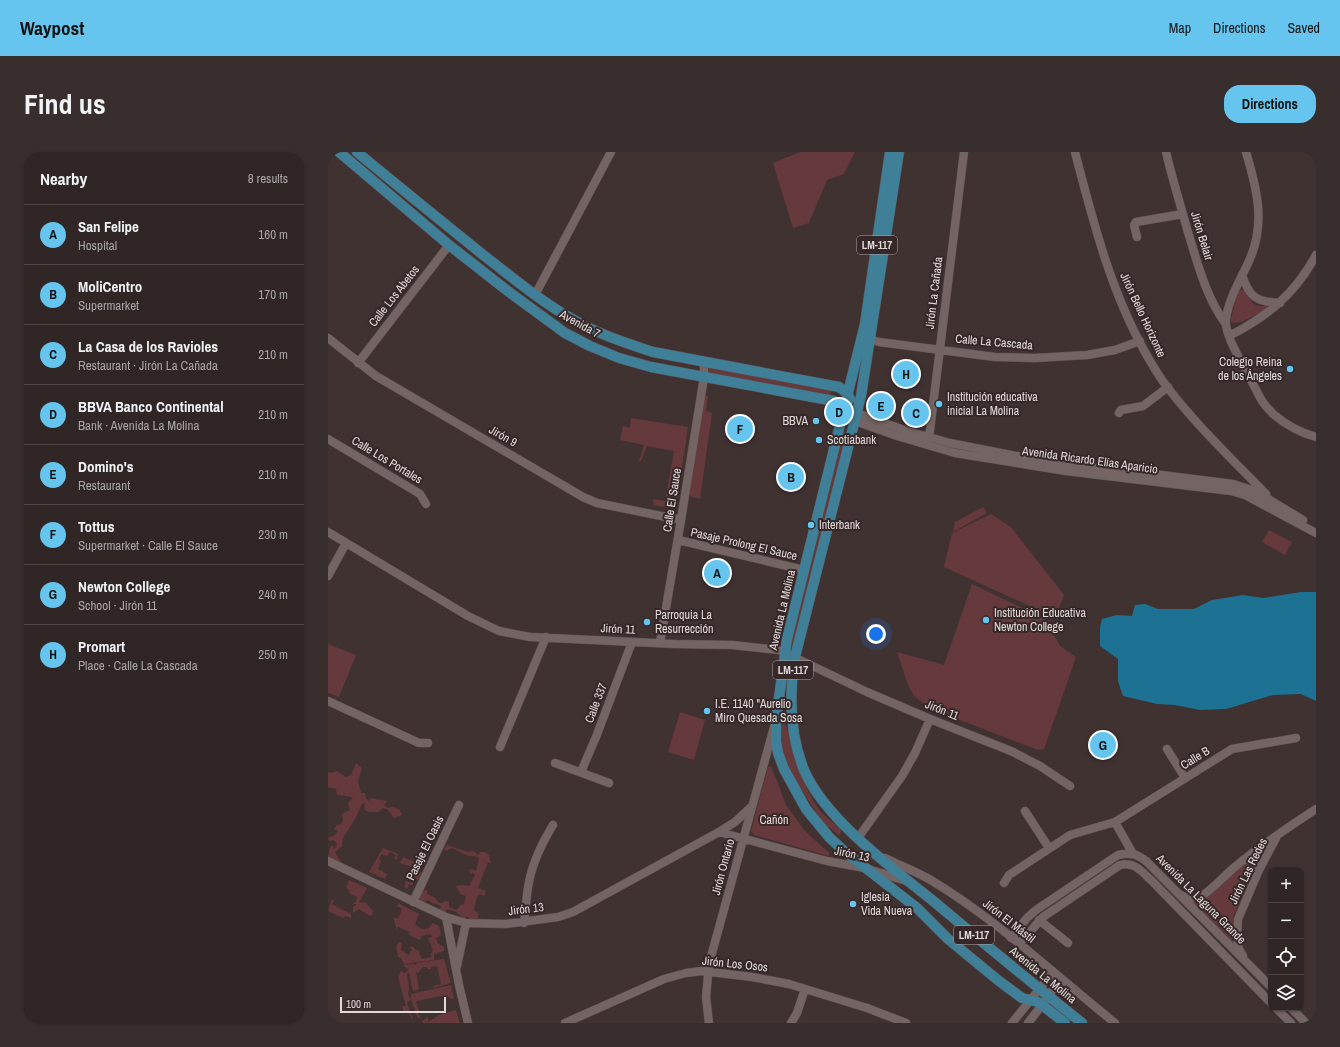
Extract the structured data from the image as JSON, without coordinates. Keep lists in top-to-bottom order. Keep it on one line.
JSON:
{"streets":{"main road":["LM-117","Avenida 7","Avenida La Molina"],"street":["Jirón Belair","Jirón La Cañada","Calle Los Abetos","Jirón Bello Horizonte","Calle La Cascada","Jirón 9","Calle Los Portales","Avenida Ricardo Elías Aparicio","Calle El Sauce","Pasaje Prolong El Sauce","Jirón 11","Calle 337","Calle B","Pasaje El Oasis","Jirón 13","Jirón Ontario","Jirón Las Redes","Avenida La Laguna Grande","Jirón El Mástil","Jirón Los Osos"]},"crossings":[["Jirón La Cañada","Calle La Cascada"],["Jirón La Cañada","Avenida Ricardo Elías Aparicio"],["Calle Los Abetos","Avenida 7"],["Calle Los Abetos","Jirón 9"],["Jirón Bello Horizonte","Calle La Cascada"],["Jirón Bello Horizonte","Avenida Ricardo Elías Aparicio"],["Avenida 7","Avenida Ricardo Elías Aparicio"],["Avenida 7","Calle El Sauce"],["Avenida 7","Avenida La Molina"],["Calle La Cascada","Avenida La Molina"],["Jirón 9","Calle El Sauce"],["Avenida Ricardo Elías Aparicio","Avenida La Molina"],["Calle El Sauce","Pasaje Prolong El Sauce"],["Calle El Sauce","Jirón 11"],["Pasaje Prolong El Sauce","Avenida La Molina"],["Avenida La Molina","Jirón 11"],["Avenida La Molina","Jirón 13"],["Avenida La Molina","Jirón Ontario"],["Avenida La Molina","Jirón El Mástil"],["Jirón 11","Calle 337"],["Pasaje El Oasis","Jirón 13"],["Jirón 13","Jirón Ontario"],["Jirón Ontario","Jirón Los Osos"],["Jirón Las Redes","Avenida La Laguna Grande"],["Avenida La Laguna Grande","Jirón El Mástil"]],"parks":["Cañón"],"places":["Colegio Reina de los Ángeles","Institución educativa inicial La Molina","BBVA","Scotiabank","Interbank","Institución Educativa Newton College","Parroquia La Resurrección","I.E. 1140 \"Aurelio Miro Quesada Sosa","Iglesia Vida Nueva"],"scale_bar":"100 m","page":{"header":"Waypost","nav":["Map","Directions","Saved"],"title":"Find us","buttons":"Directions","heading":["Nearby","8 results"],"list":[{"mark":"A","name":"San Felipe","note":"Hospital","value":"160 m"},{"mark":"B","name":"MoliCentro","note":"Supermarket","value":"170 m"},{"mark":"C","name":"La Casa de los Ravioles","note":"Restaurant · Jirón La Cañada","value":"210 m"},{"mark":"D","name":"BBVA Banco Continental","note":"Bank · Avenida La Molina","value":"210 m"},{"mark":"E","name":"Domino's","note":"Restaurant","value":"210 m"},{"mark":"F","name":"Tottus","note":"Supermarket · Calle El Sauce","value":"230 m"},{"mark":"G","name":"Newton College","note":"School · Jirón 11","value":"240 m"},{"mark":"H","name":"Promart","note":"Place · Calle La Cascada","value":"250 m"}],"pins":["H","E","D","C","F","B","A","G"],"map_buttons":["+","−"],"scale":"100 m"}}
